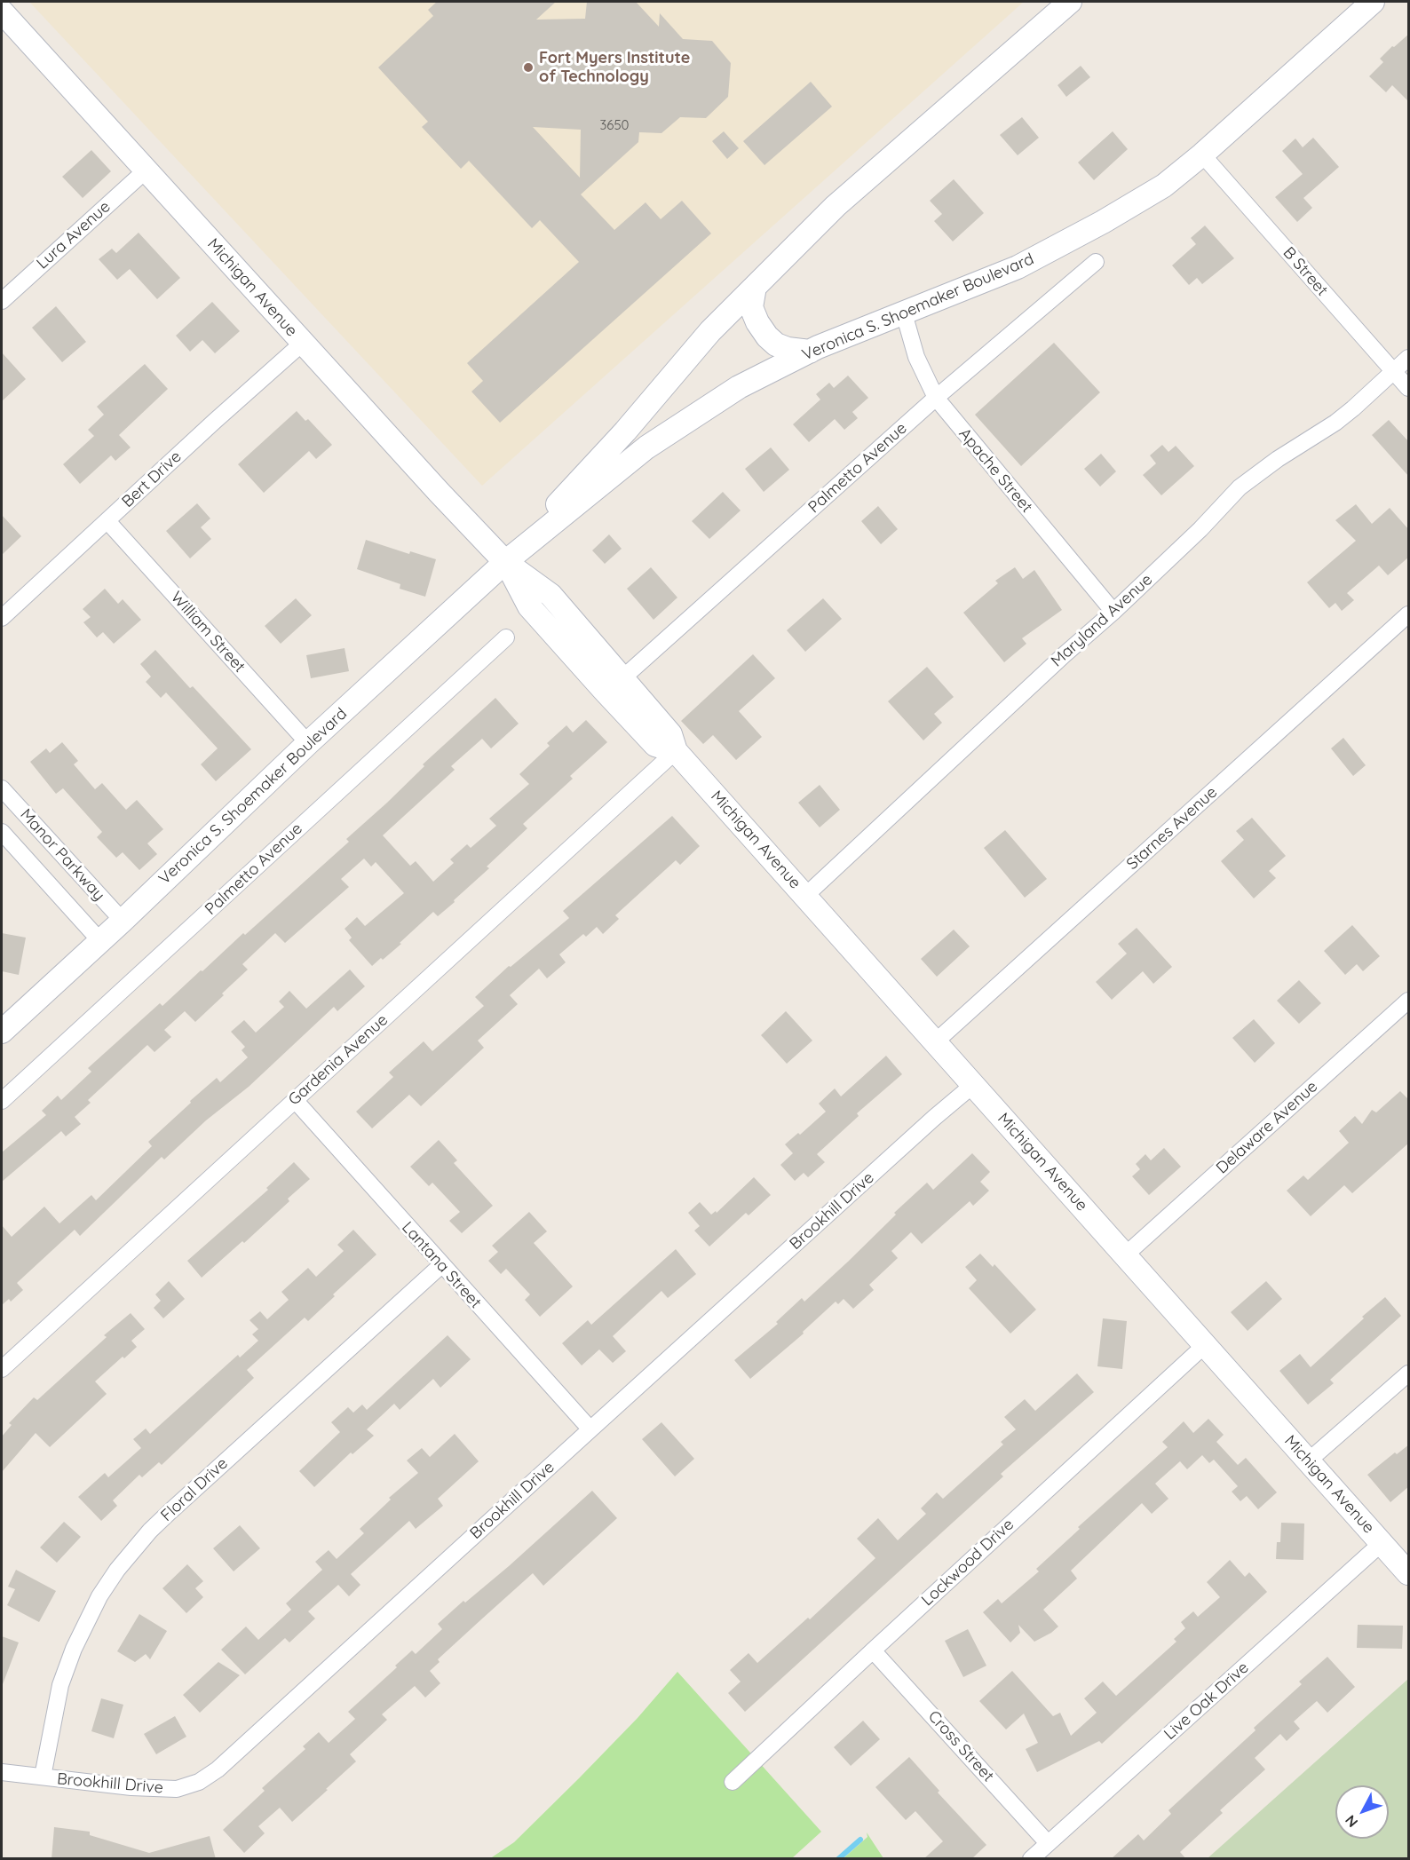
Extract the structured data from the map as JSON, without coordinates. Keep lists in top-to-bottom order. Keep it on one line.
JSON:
{"streets":{"street":["Lura Avenue","B Street","Michigan Avenue","Veronica S. Shoemaker Boulevard","Palmetto Avenue","Apache Street","Bert Drive","Maryland Avenue","William Street","Starnes Avenue","Manor Parkway","Gardenia Avenue","Delaware Avenue","Brookhill Drive","Lantana Street","Floral Drive","Lockwood Drive","Live Oak Drive","Cross Street"]},"crossings":[["Lura Avenue","Michigan Avenue"],["B Street","Veronica S. Shoemaker Boulevard"],["B Street","Maryland Avenue"],["Michigan Avenue","Veronica S. Shoemaker Boulevard"],["Michigan Avenue","Palmetto Avenue"],["Michigan Avenue","Bert Drive"],["Michigan Avenue","Maryland Avenue"],["Michigan Avenue","Starnes Avenue"],["Michigan Avenue","Gardenia Avenue"],["Michigan Avenue","Delaware Avenue"],["Michigan Avenue","Brookhill Drive"],["Michigan Avenue","Lockwood Drive"],["Michigan Avenue","Live Oak Drive"],["Veronica S. Shoemaker Boulevard","Apache Street"],["Veronica S. Shoemaker Boulevard","William Street"],["Veronica S. Shoemaker Boulevard","Manor Parkway"],["Palmetto Avenue","Apache Street"],["Apache Street","Maryland Avenue"],["Bert Drive","William Street"],["Gardenia Avenue","Lantana Street"],["Brookhill Drive","Lantana Street"],["Brookhill Drive","Floral Drive"],["Lantana Street","Floral Drive"],["Lockwood Drive","Cross Street"],["Live Oak Drive","Cross Street"]],"places":["Fort Myers Institute of Technology"],"house_numbers":["3650"],"north":"bottom left"}
